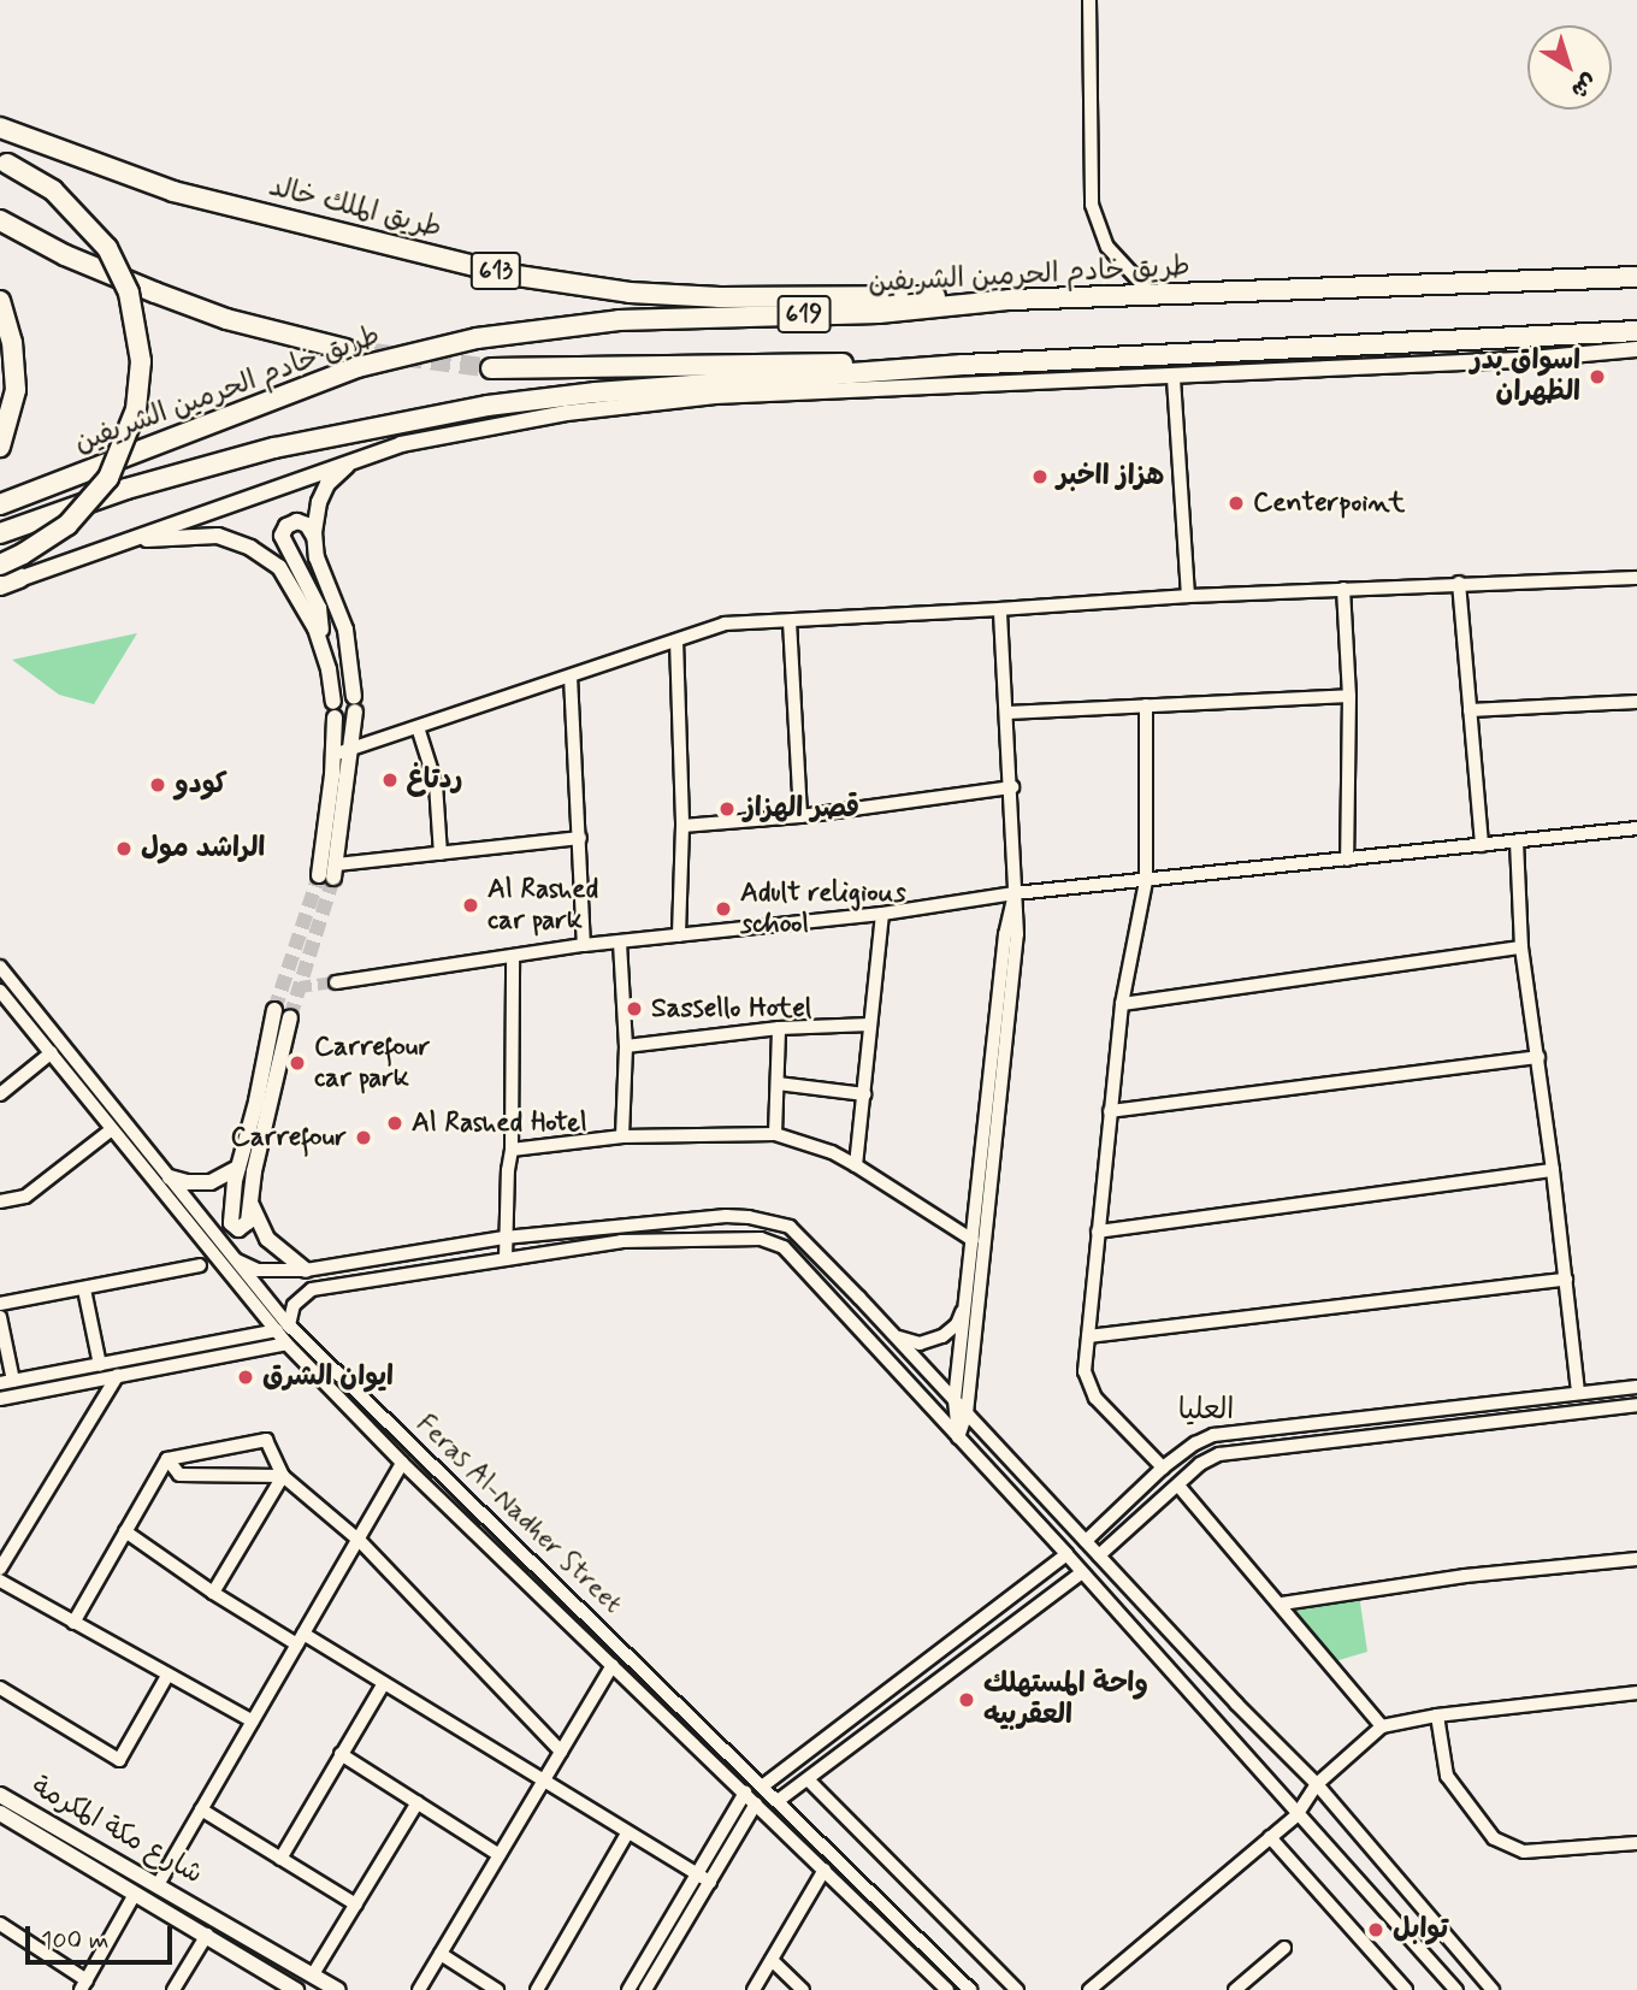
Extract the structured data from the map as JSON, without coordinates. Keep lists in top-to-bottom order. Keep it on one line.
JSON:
{"streets":{"highway":["طريق الملك خالد","613","طريق خادم الحرمين الشريفين","619"],"main road":["شارع مكة المكرمة"],"street":["Feras Al-Nadher Street"]},"crossings":[["طريق الملك خالد","طريق خادم الحرمين الشريفين"]],"districts":["العليا"],"places":["اسواق بدر الظهران","هزاز ااخبر","Centerpoint","ردتاغ","كودو","قصر الهزاز","الراشد مول","Al Rashed car park","Adult religious school","Sassello Hotel","Carrefour car park","Al Rashed Hotel","Carrefour","ايوان الشرق","واحة المستهلك العقربيه","توابل"],"scale_bar":"100 m","north":"bottom right"}
